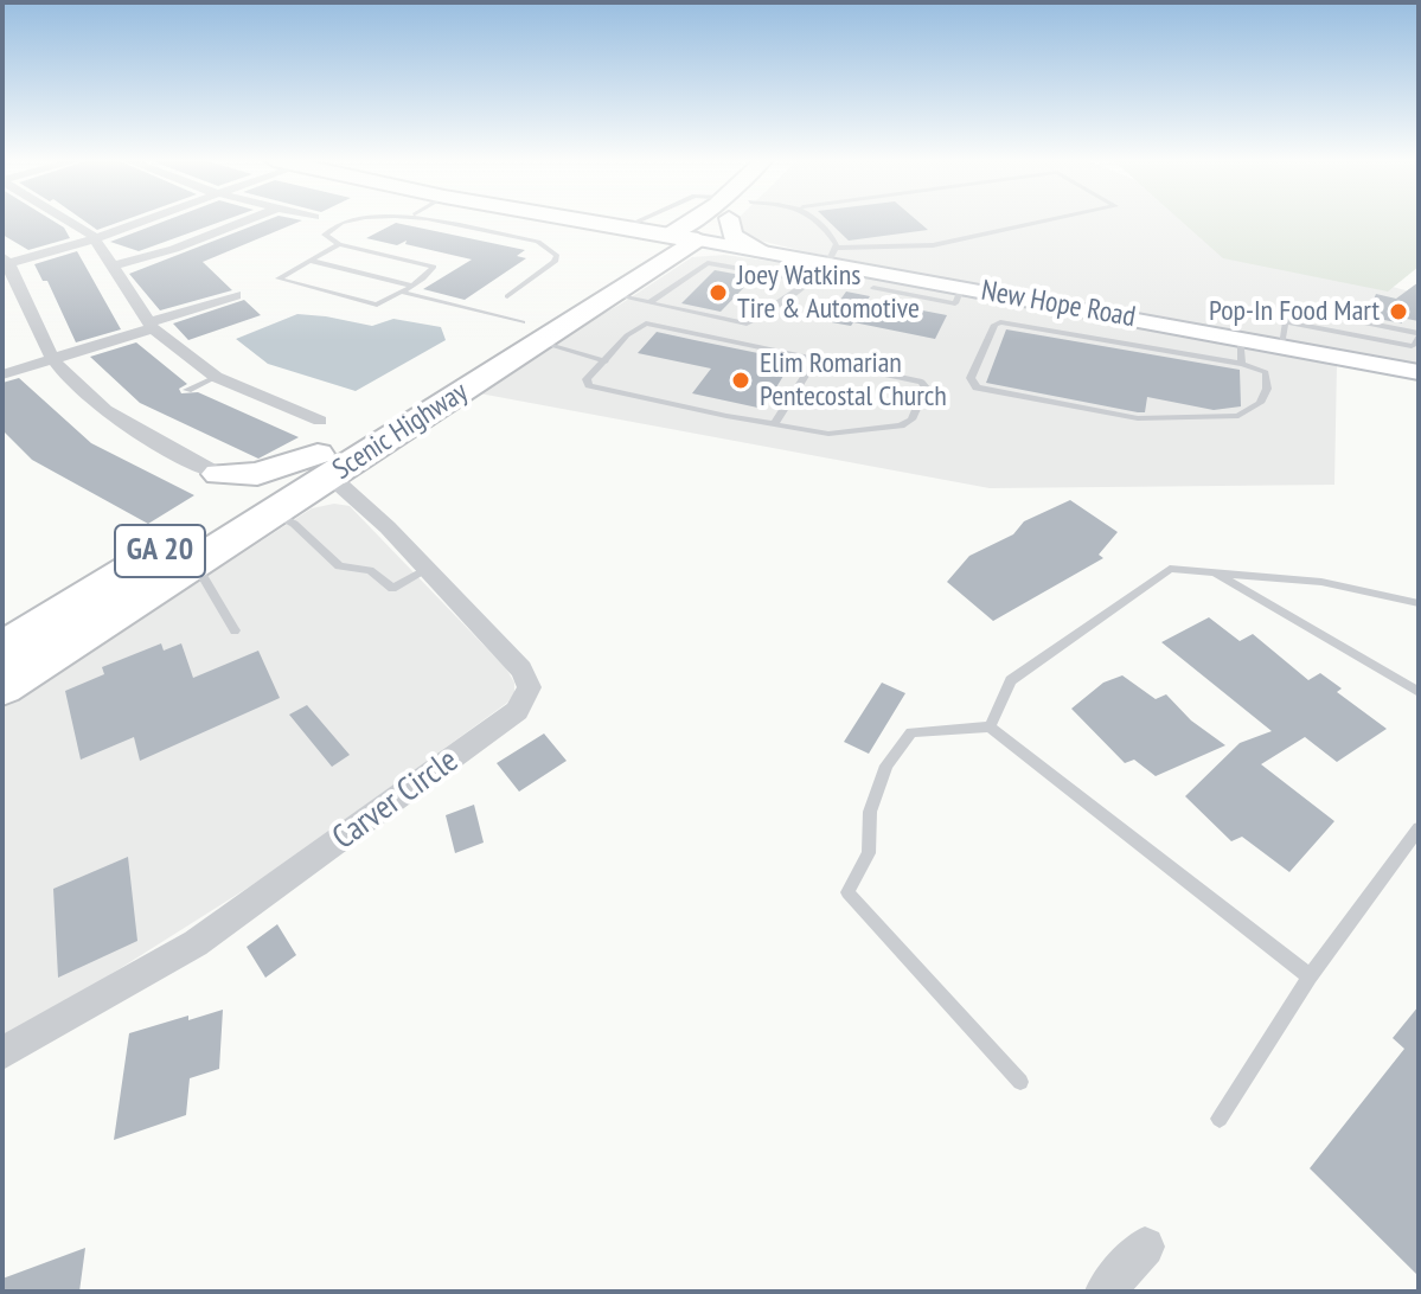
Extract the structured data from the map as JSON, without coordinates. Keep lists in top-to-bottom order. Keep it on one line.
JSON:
{"streets":{"highway":["Scenic Highway","GA 20"],"street":["New Hope Road","Carver Circle"]},"crossings":[["New Hope Road","Scenic Highway"],["Scenic Highway","Carver Circle"]],"places":["Joey Watkins Tire & Automotive","Pop-In Food Mart","Elim Romarian Pentecostal Church"]}
